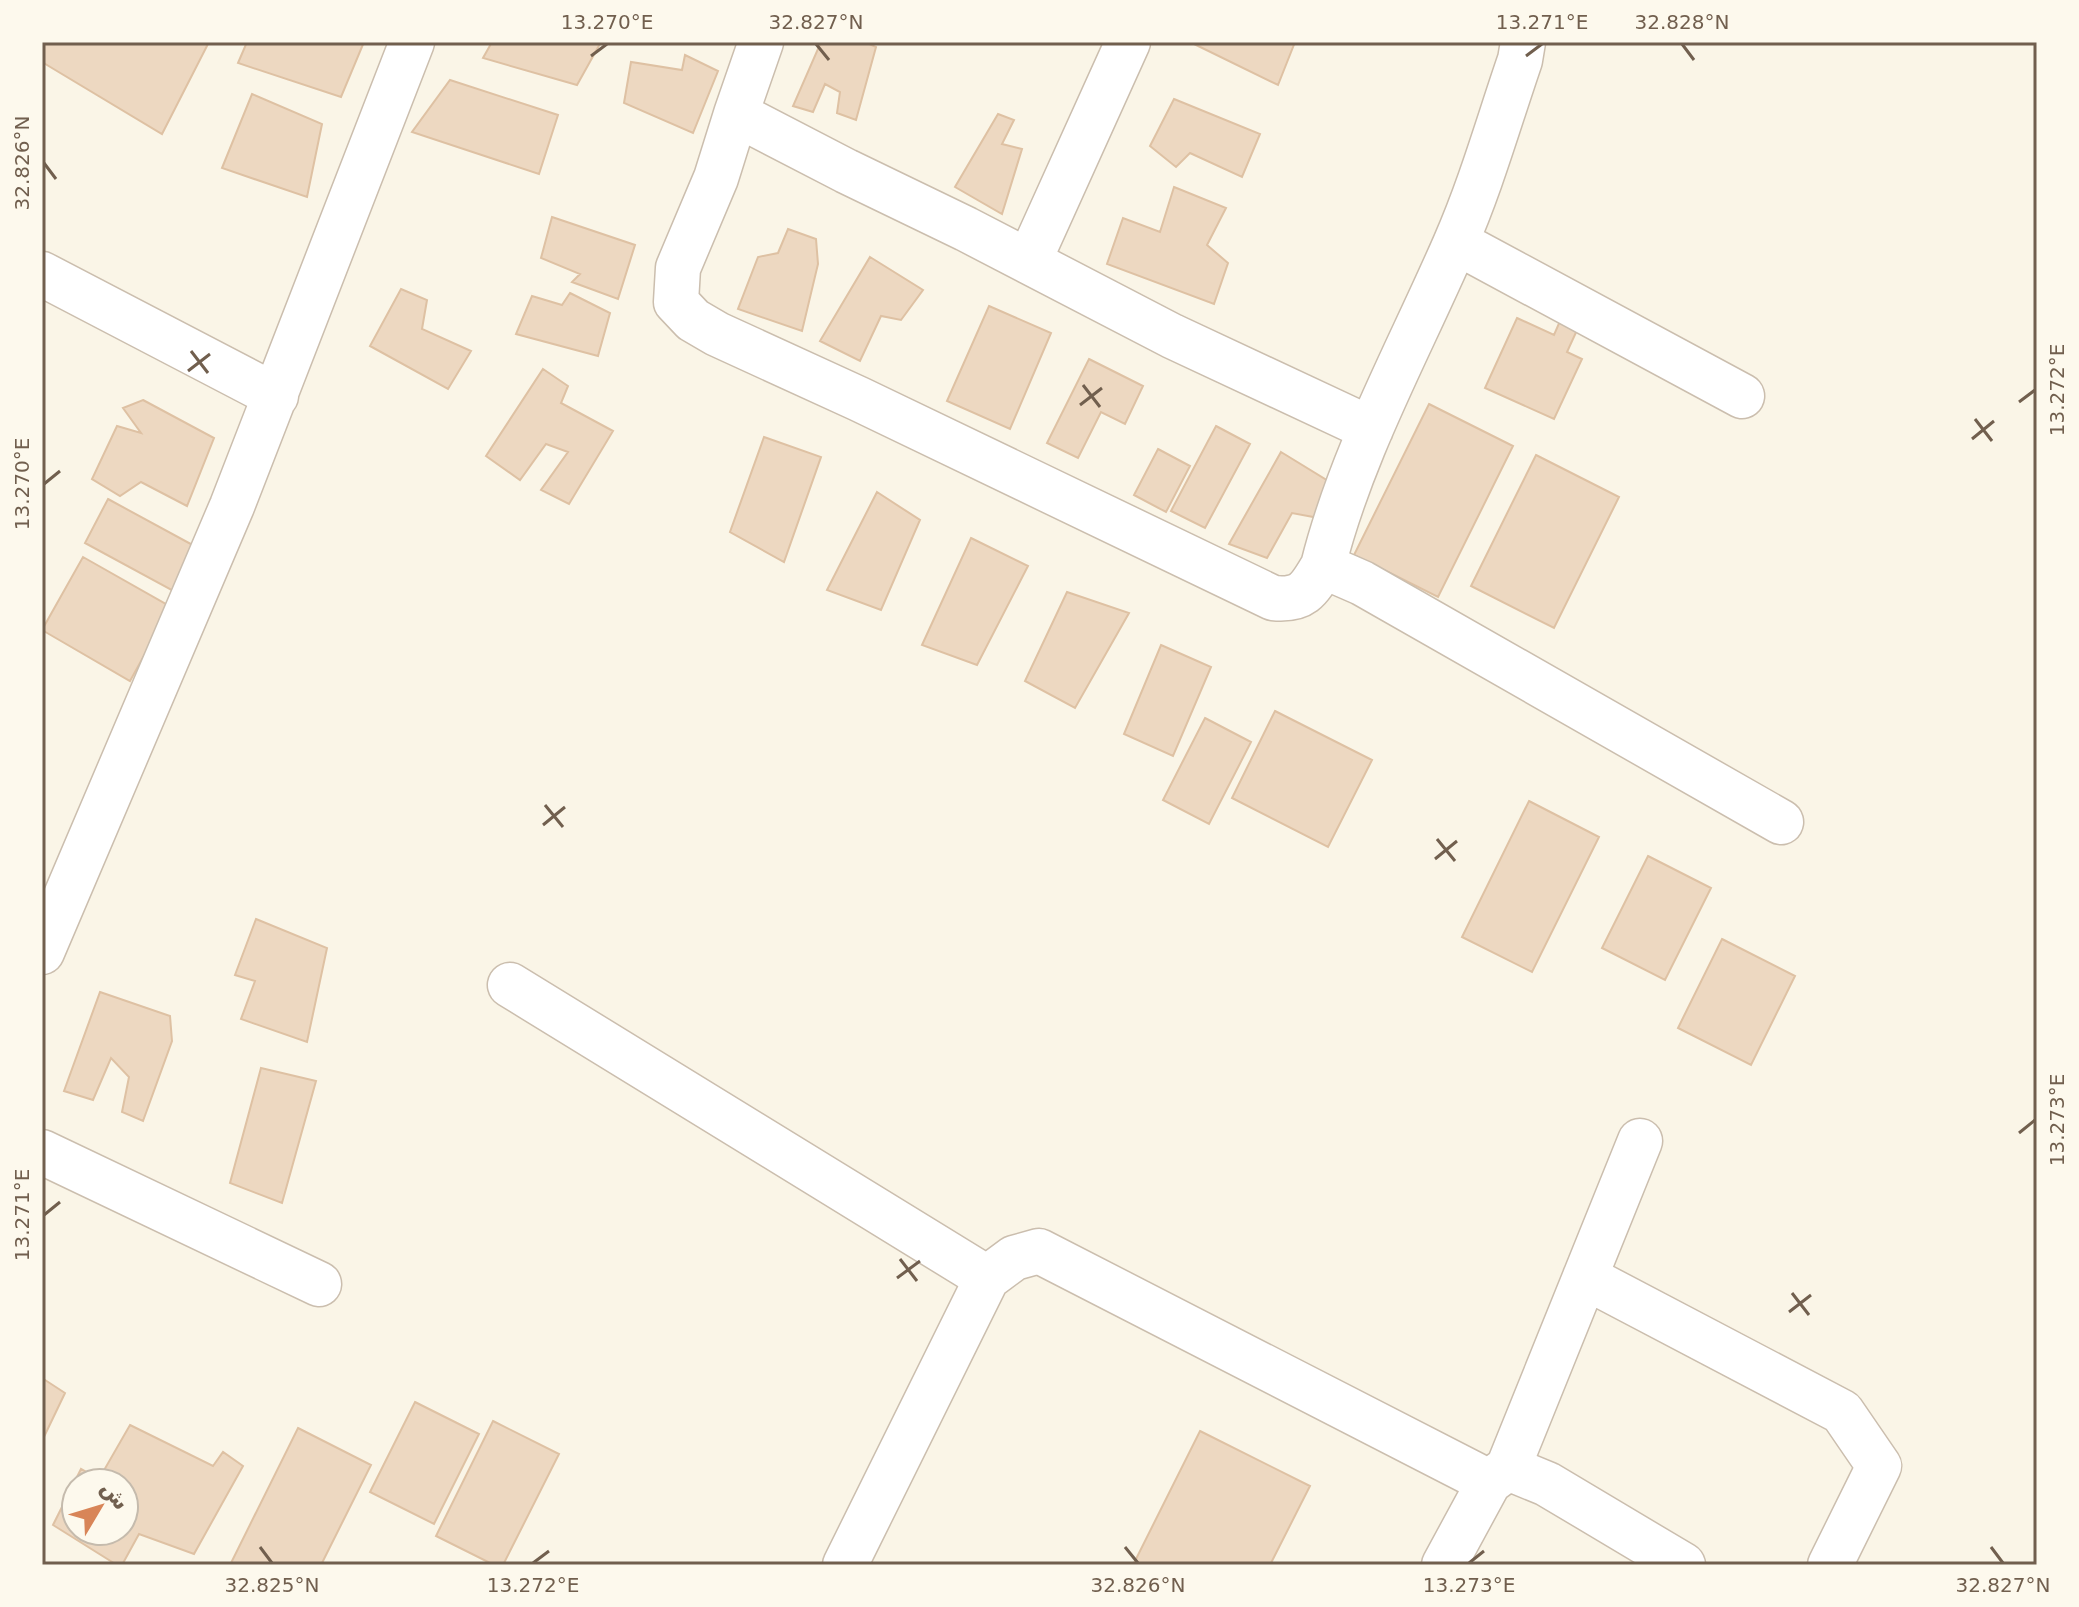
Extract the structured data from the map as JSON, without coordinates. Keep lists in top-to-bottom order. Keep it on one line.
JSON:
{"north":"top right","coordinates":["13.270°E","32.827°N","13.271°E","32.828°N","32.826°N","13.272°E","13.273°E","32.825°N"]}
